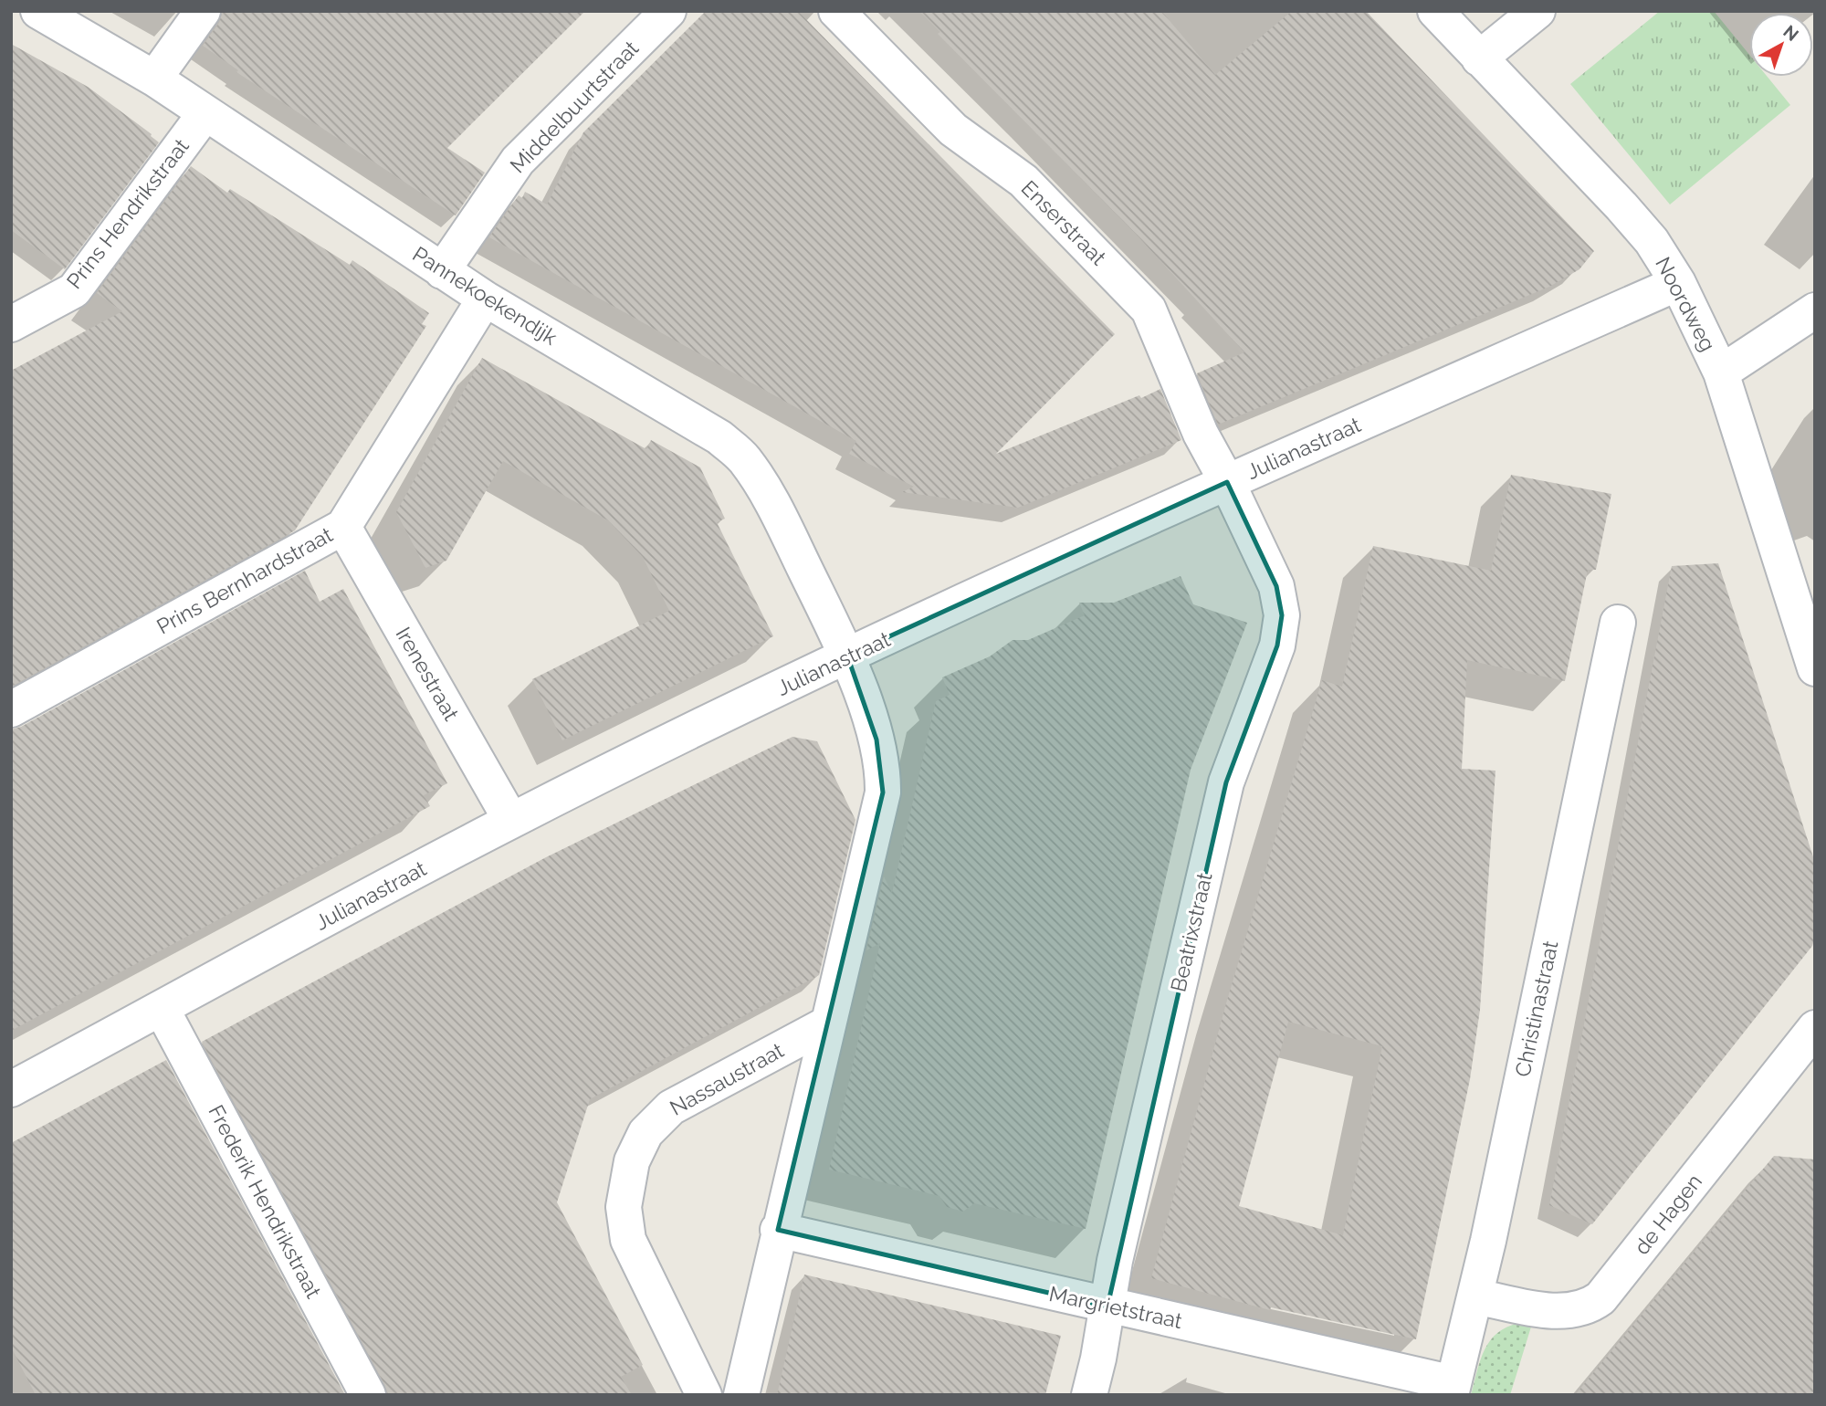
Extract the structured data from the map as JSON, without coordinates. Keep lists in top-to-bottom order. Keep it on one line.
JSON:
{"streets":{"street":["Middelbuurtstraat","Prins Hendrikstraat","Enserstraat","Pannekoekendijk","Noordweg","Julianastraat","Prins Bernhardstraat","Irenestraat","Beatrixstraat","Christinastraat","Nassaustraat","Frederik Hendrikstraat","de Hagen","Margrietstraat"]},"crossings":[["Middelbuurtstraat","Pannekoekendijk"],["Prins Hendrikstraat","Pannekoekendijk"],["Enserstraat","Julianastraat"],["Enserstraat","Beatrixstraat"],["Pannekoekendijk","Julianastraat"],["Pannekoekendijk","Prins Bernhardstraat"],["Pannekoekendijk","Nassaustraat"],["Noordweg","Julianastraat"],["Julianastraat","Irenestraat"],["Julianastraat","Beatrixstraat"],["Julianastraat","Nassaustraat"],["Julianastraat","Frederik Hendrikstraat"],["Prins Bernhardstraat","Irenestraat"],["Beatrixstraat","Margrietstraat"],["Christinastraat","de Hagen"],["Christinastraat","Margrietstraat"],["Nassaustraat","Margrietstraat"]],"north":"top right"}
